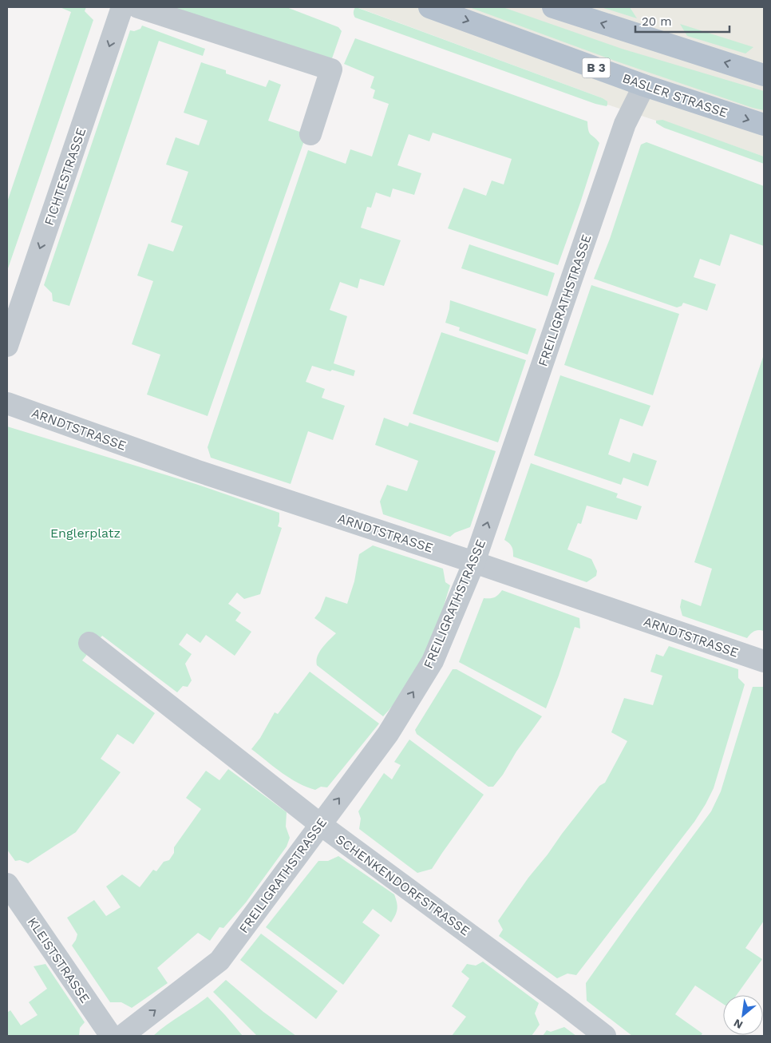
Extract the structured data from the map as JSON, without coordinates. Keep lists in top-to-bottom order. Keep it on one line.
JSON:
{"streets":{"main road":["B 3","BASLER STRASSE"],"street":["FICHTESTRASSE","FREILIGRATHSTRASSE","ARNDTSTRASSE","SCHENKENDORFSTRASSE","KLEISTSTRASSE"]},"crossings":[["BASLER STRASSE","FREILIGRATHSTRASSE"],["FREILIGRATHSTRASSE","ARNDTSTRASSE"],["FREILIGRATHSTRASSE","SCHENKENDORFSTRASSE"]],"one_way":["FICHTESTRASSE","FREILIGRATHSTRASSE"],"parks":["Englerplatz"],"scale_bar":"20 m","north":"bottom left"}
